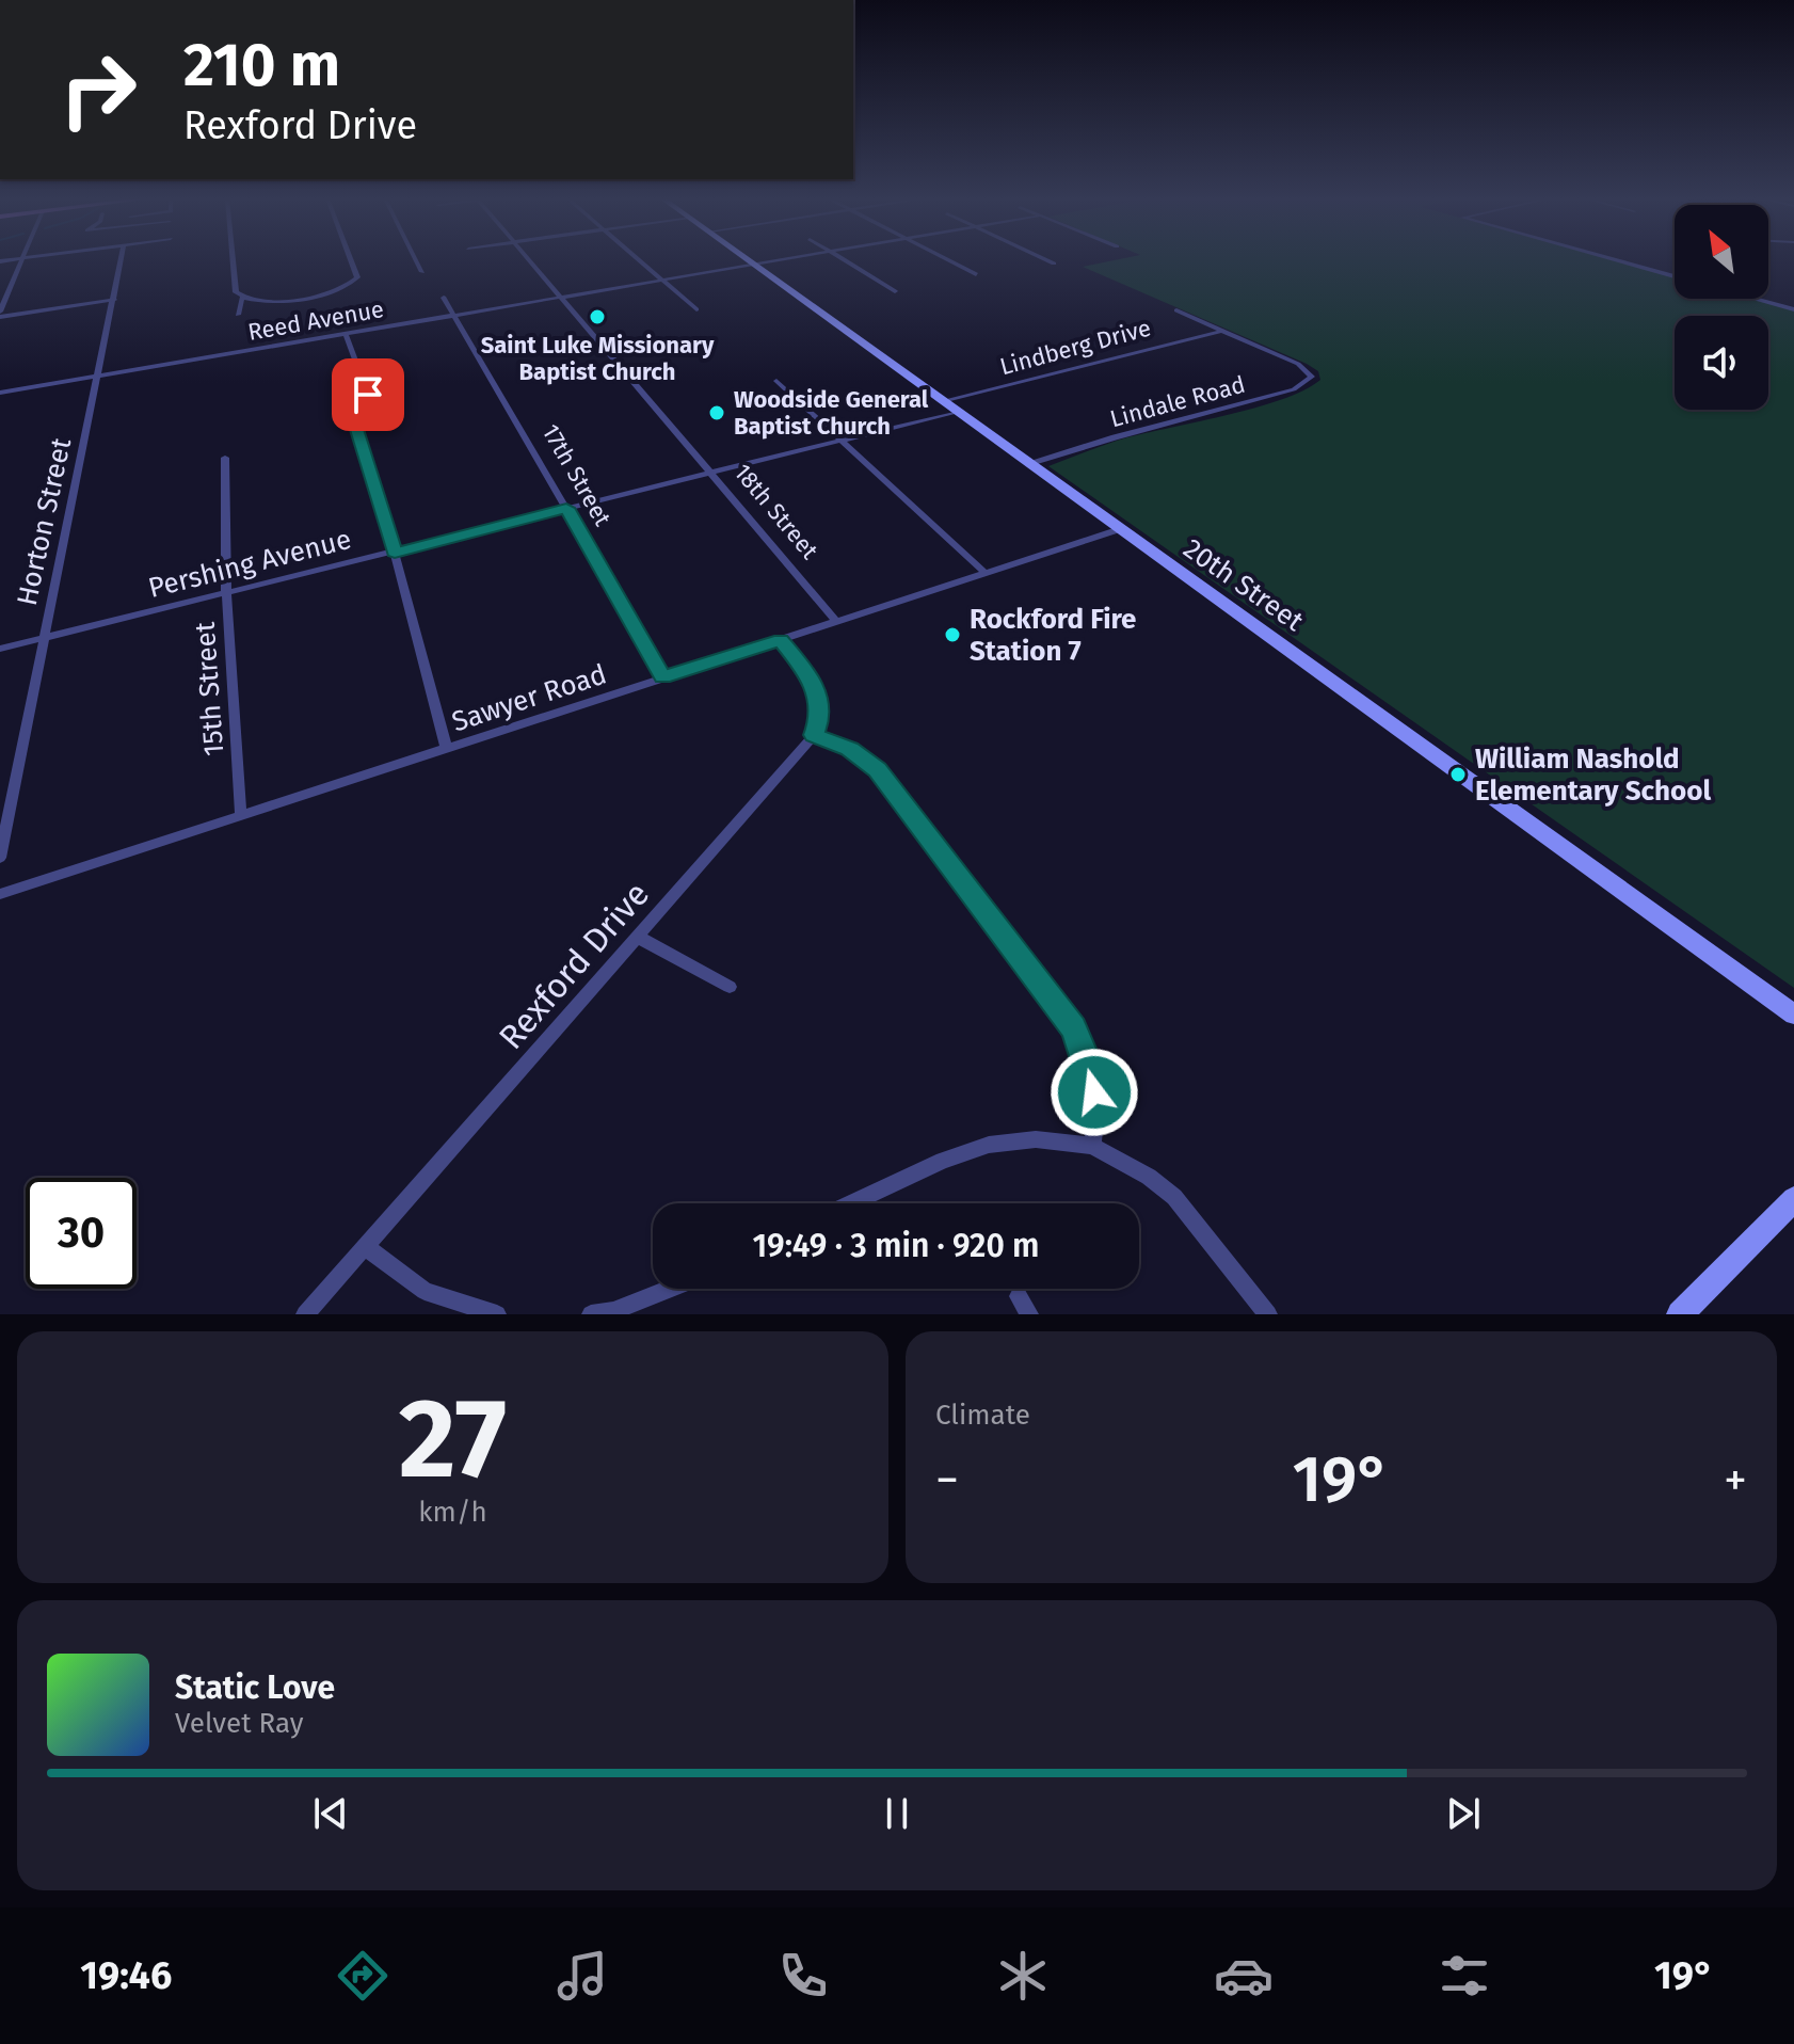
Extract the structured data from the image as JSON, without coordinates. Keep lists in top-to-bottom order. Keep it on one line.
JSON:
{"streets":{"street":["Reed Avenue","Lindberg Drive","Lindale Road","17th Street","18th Street","Horton Street","Pershing Avenue","20th Street","15th Street","Sawyer Road","Rexford Drive"]},"crossings":[["Reed Avenue","17th Street"],["Reed Avenue","18th Street"],["Reed Avenue","Horton Street"],["Reed Avenue","20th Street"],["Lindberg Drive","Lindale Road"],["Lindberg Drive","20th Street"],["Lindale Road","20th Street"],["17th Street","Pershing Avenue"],["17th Street","Sawyer Road"],["18th Street","Pershing Avenue"],["18th Street","Sawyer Road"],["Horton Street","Pershing Avenue"],["Pershing Avenue","20th Street"],["Pershing Avenue","15th Street"],["20th Street","Sawyer Road"],["15th Street","Sawyer Road"]],"places":["Saint Luke Missionary Baptist Church","Woodside General Baptist Church","Rockford Fire Station 7","William Nashold Elementary School"],"north":"top left","page":{"turn":["210 m","Rexford Drive"],"limit":"30","trip":"19:49 · 3 min · 920 m","tile":[["27","km/h"],"Climate"],"heat":["−","19°","+"],"song":["Static Love","Velvet Ray"],"tabs":["19:46","19°"]}}
